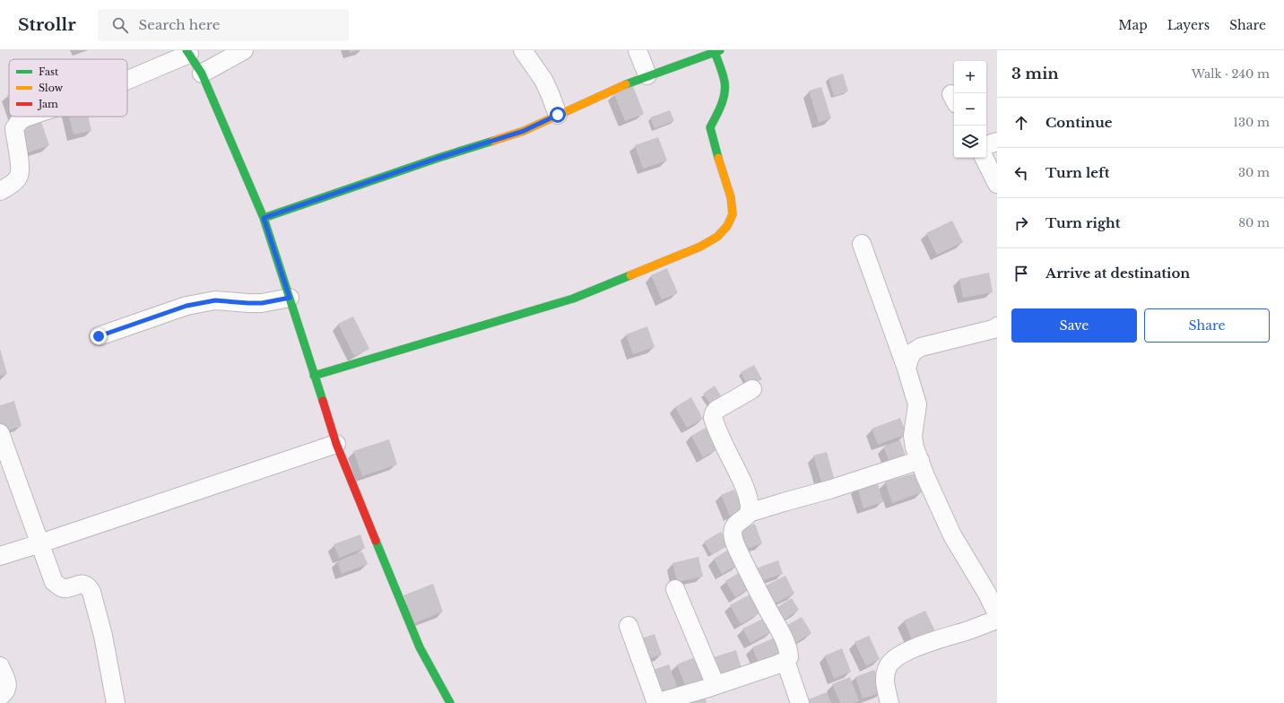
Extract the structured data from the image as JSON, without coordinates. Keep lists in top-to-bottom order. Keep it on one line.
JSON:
{"legend":["Fast","Slow","Jam"],"page":{"header":"Strollr","search":"Search here","nav":["Map","Layers","Share"],"heading":["3 min","Walk · 240 m"],"map_buttons":["+","−"],"list":[["Continue","130 m"],["Turn left","30 m"],["Turn right","80 m"],"Arrive at destination"],"buttons":["Save","Share"]}}
